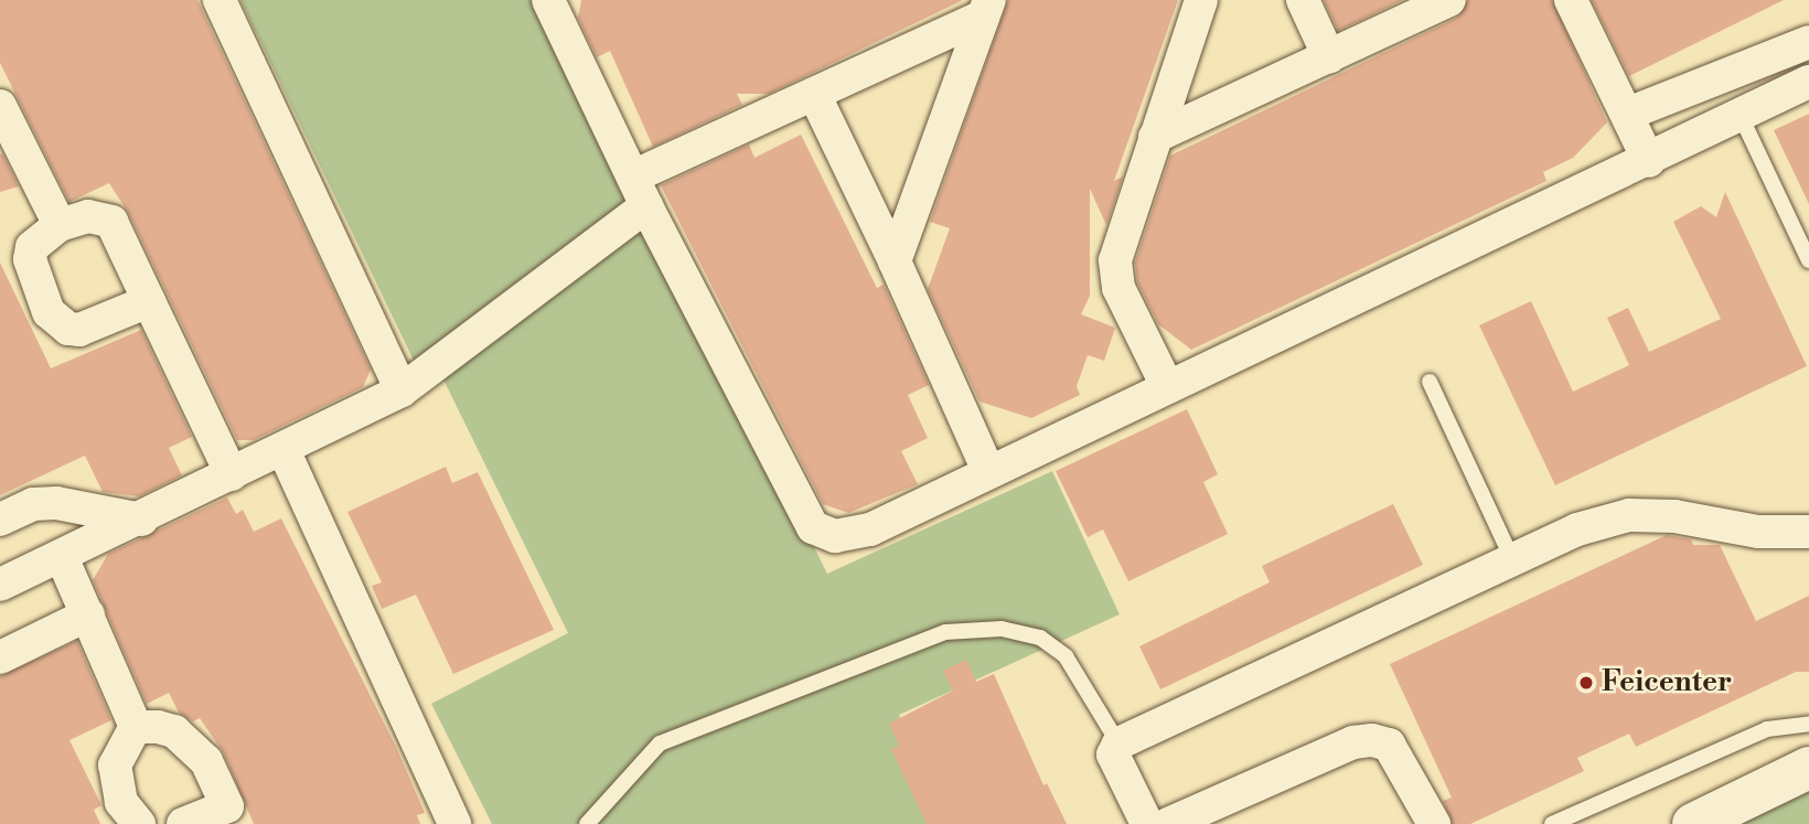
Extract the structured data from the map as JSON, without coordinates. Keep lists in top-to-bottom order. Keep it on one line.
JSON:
{"places":["Feicenter"]}
